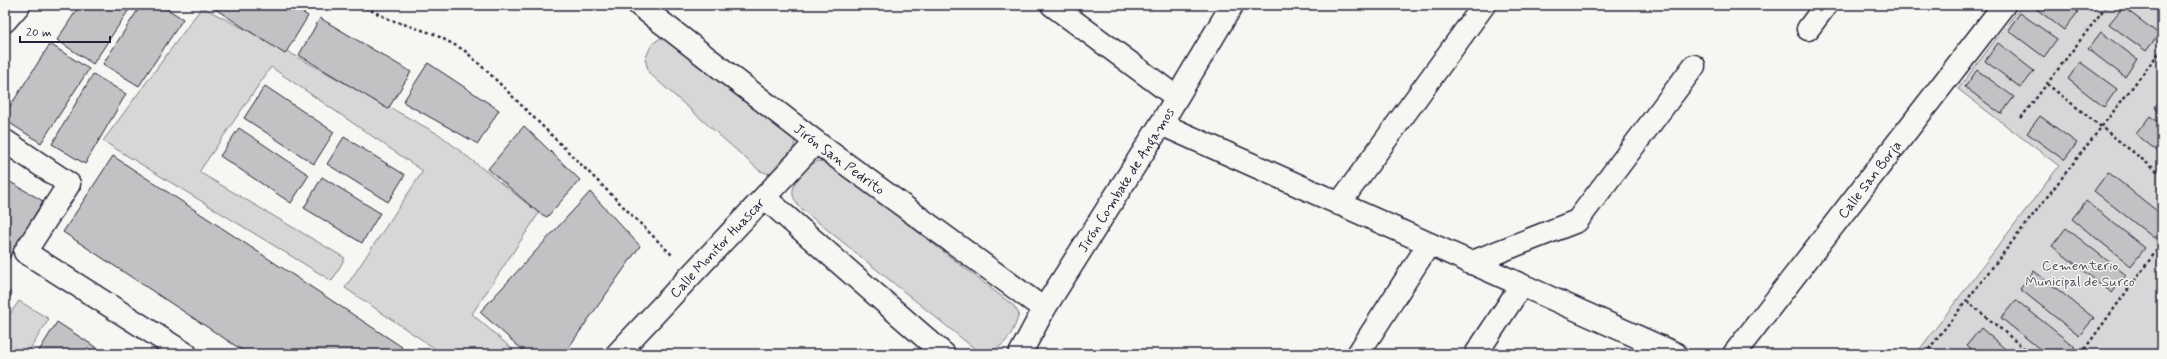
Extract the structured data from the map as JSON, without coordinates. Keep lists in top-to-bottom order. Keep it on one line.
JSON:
{"streets":{"street":["Jirón San Pedrito","Jirón Combate de Angamos","Calle San Borja","Calle Monitor Huascar"]},"crossings":[["Jirón San Pedrito","Jirón Combate de Angamos"],["Jirón San Pedrito","Calle Monitor Huascar"]],"parks":["Cementerio Municipal de Surco"],"scale_bar":"20 m"}
